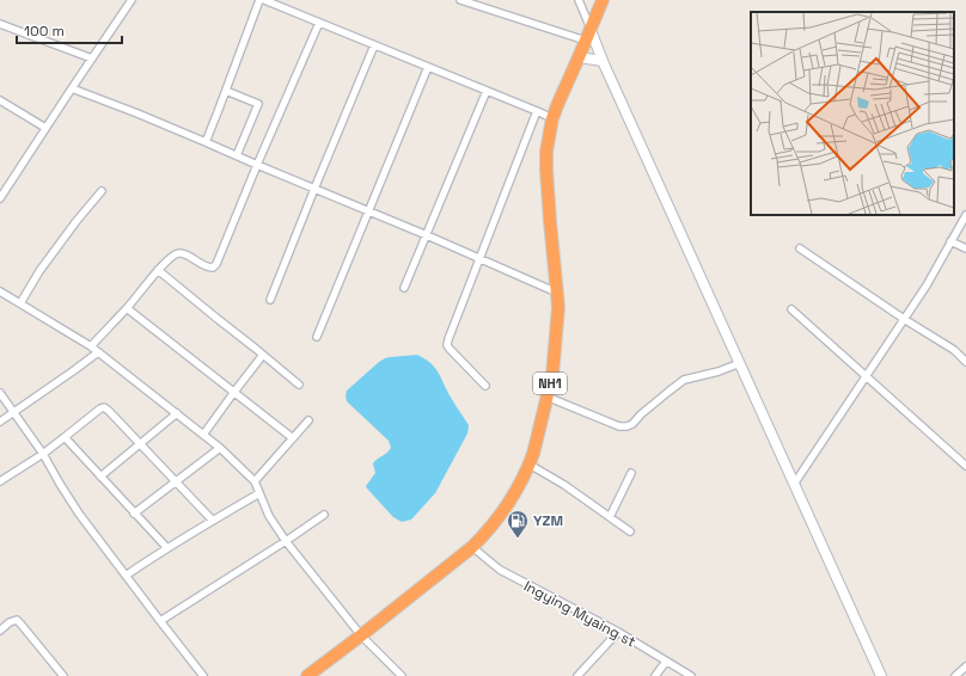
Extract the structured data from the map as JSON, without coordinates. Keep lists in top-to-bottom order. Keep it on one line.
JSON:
{"streets":{"highway":["NH1"],"street":["Ingying Myaing st"]},"crossings":[["NH1","Ingying Myaing st"]],"places":{"fuel station":["YZM"]},"scale_bar":"100 m"}
